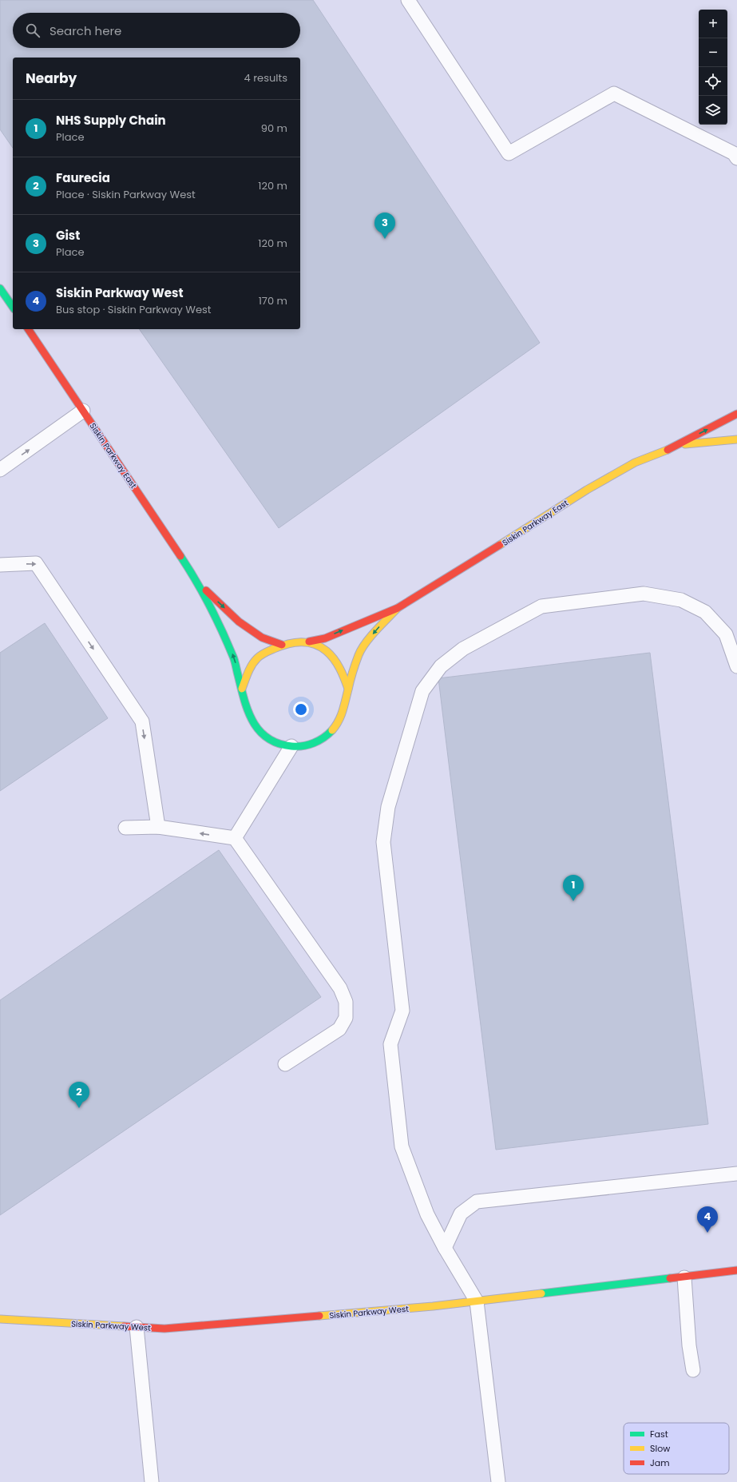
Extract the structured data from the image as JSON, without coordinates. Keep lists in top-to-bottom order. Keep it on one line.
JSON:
{"streets":{"street":["Siskin Parkway East","Siskin Parkway West"]},"legend":["Fast","Slow","Jam"],"page":{"map_buttons":["+","−"],"search":"Search here","heading":["Nearby","4 results"],"list":[{"mark":"1","name":"NHS Supply Chain","note":"Place","value":"90 m"},{"mark":"2","name":"Faurecia","note":"Place · Siskin Parkway West","value":"120 m"},{"mark":"3","name":"Gist","note":"Place","value":"120 m"},{"mark":"4","name":"Siskin Parkway West","note":"Bus stop · Siskin Parkway West","value":"170 m"}],"pins":["3","1","2","4"]}}
